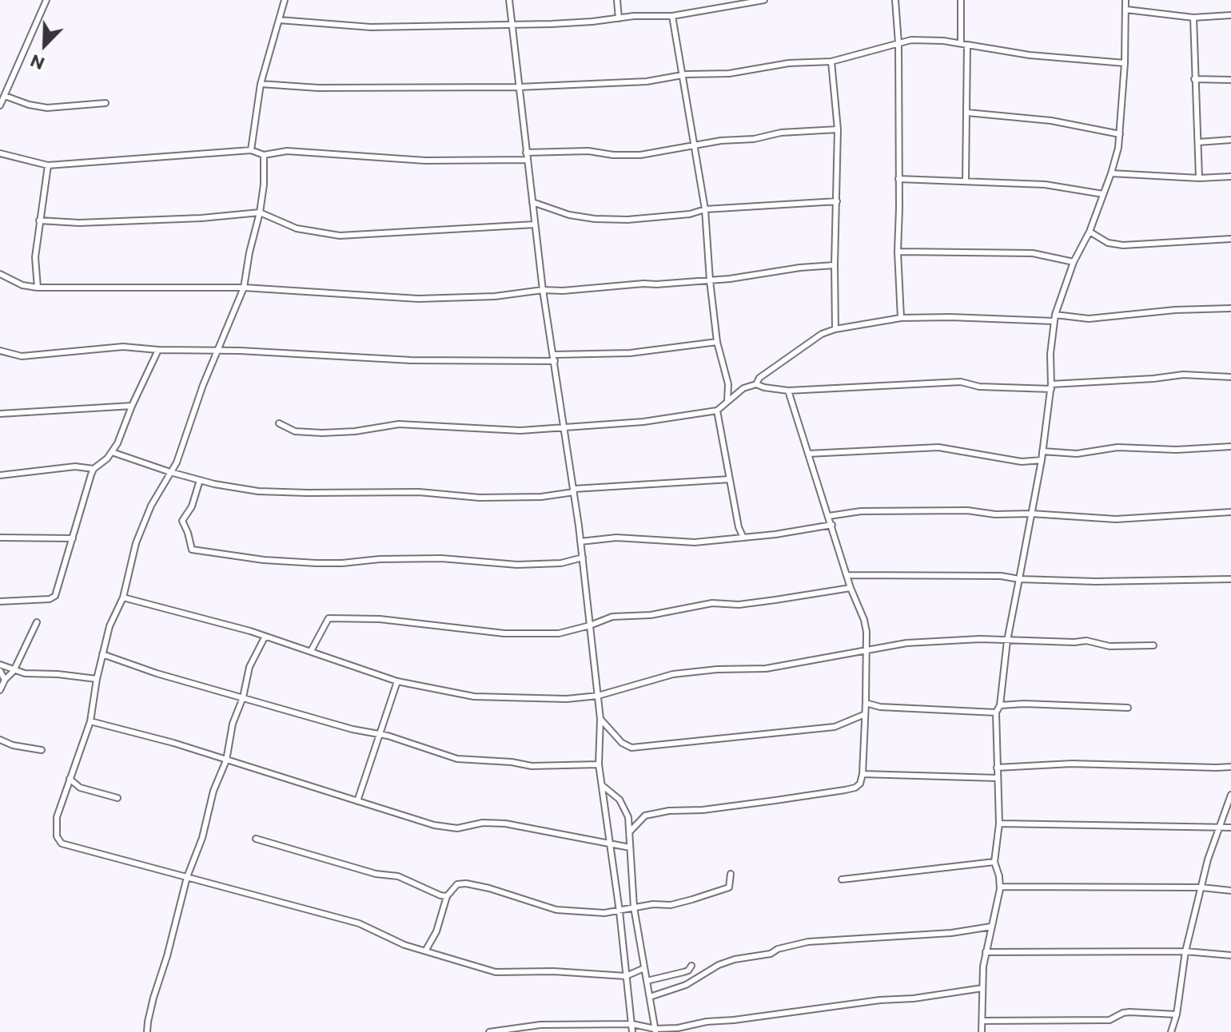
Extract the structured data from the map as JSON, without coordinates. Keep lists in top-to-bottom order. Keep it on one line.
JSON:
{"north":"bottom left"}
